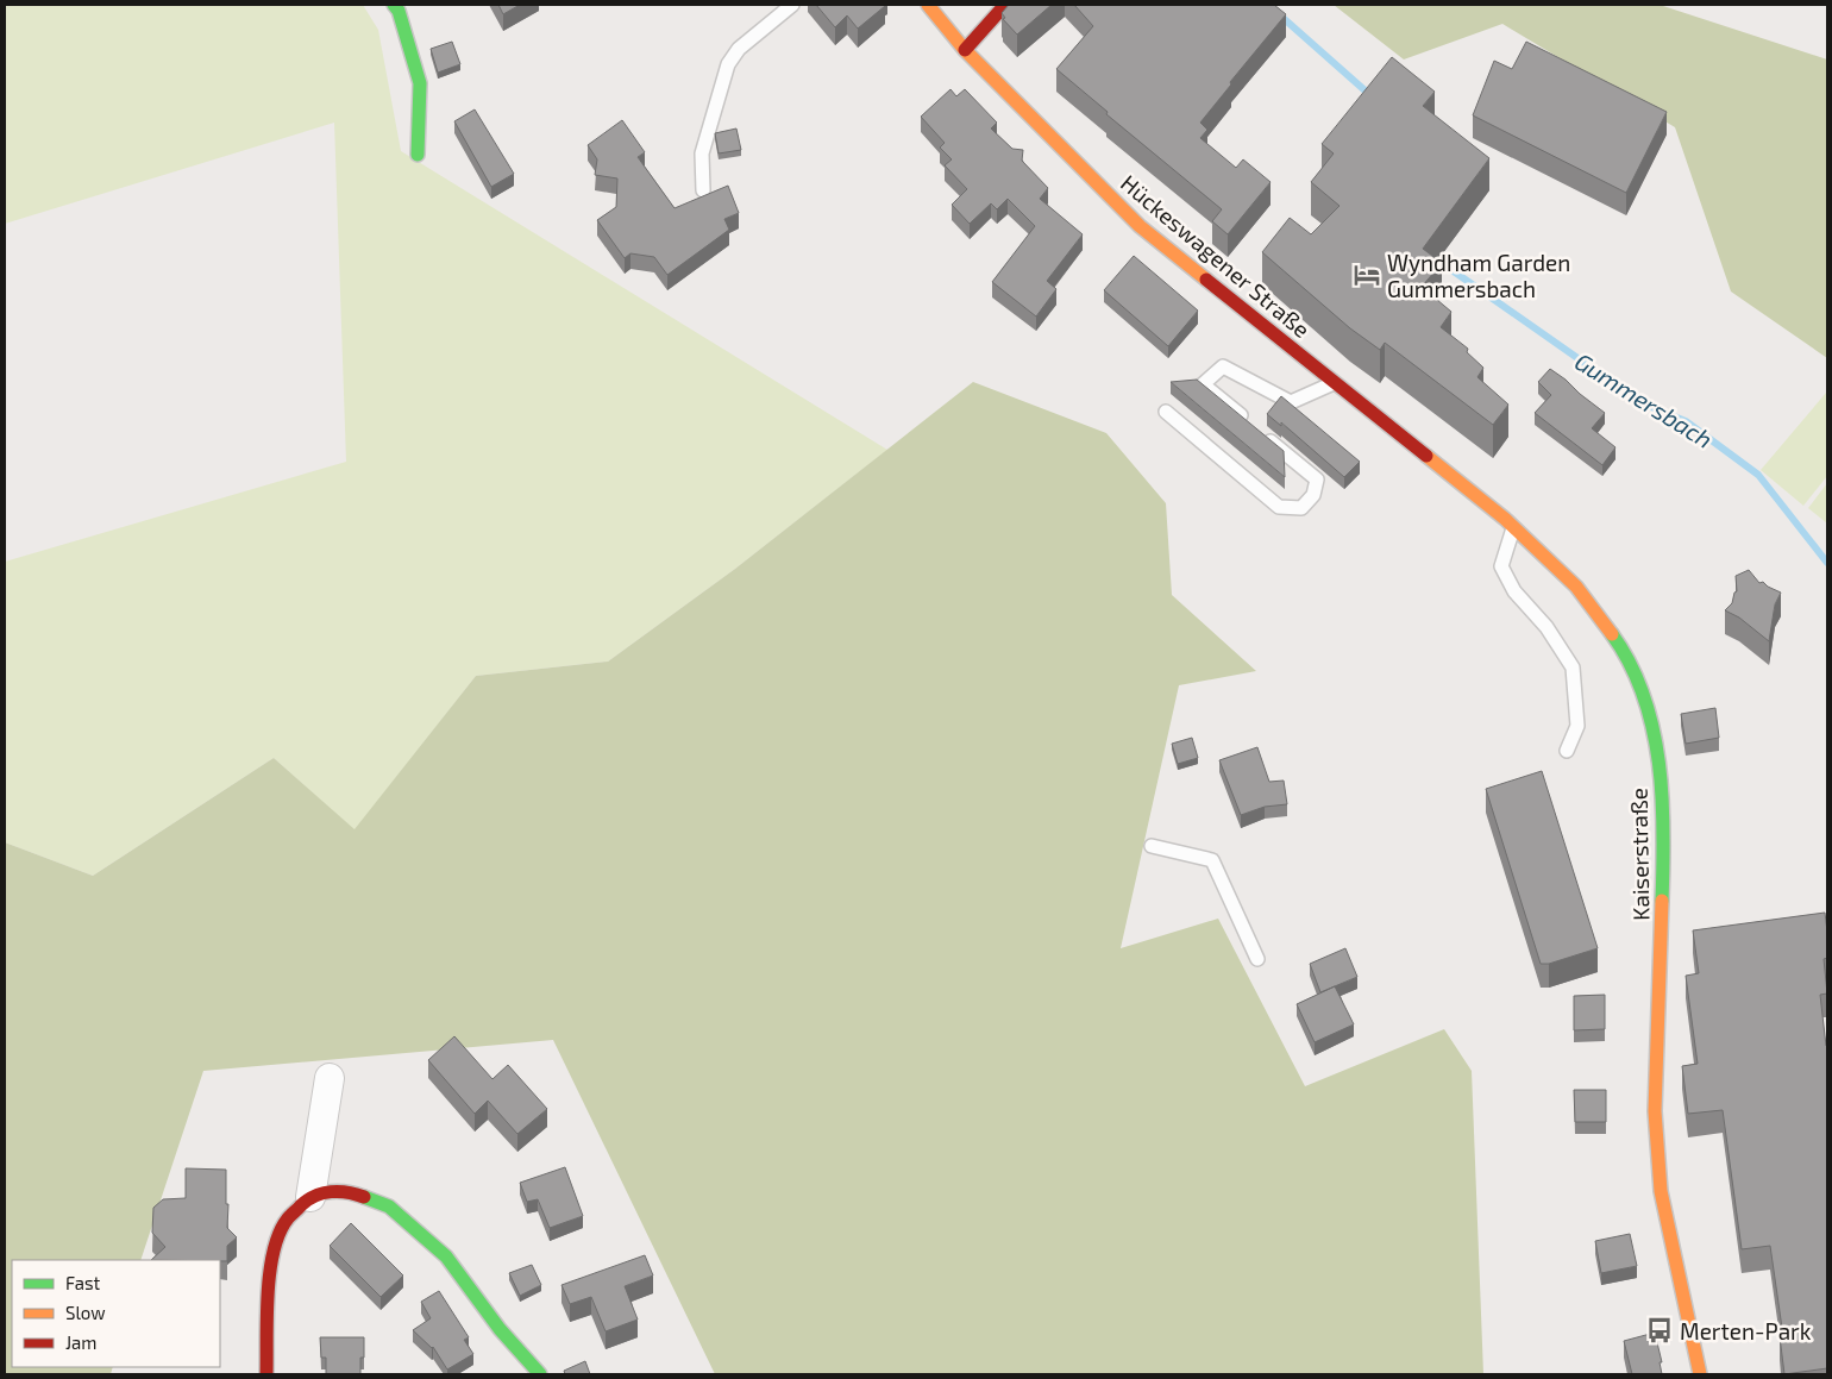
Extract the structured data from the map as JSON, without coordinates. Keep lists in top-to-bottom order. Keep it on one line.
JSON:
{"streets":{"street":["Hückeswagener Straße","Kaiserstraße"]},"crossings":[["Hückeswagener Straße","Kaiserstraße"]],"water":["Gummersbach"],"places":{"hotel":["Wyndham Garden Gummersbach"],"bus stop":["Merten-Park"]},"legend":["Fast","Slow","Jam"]}
